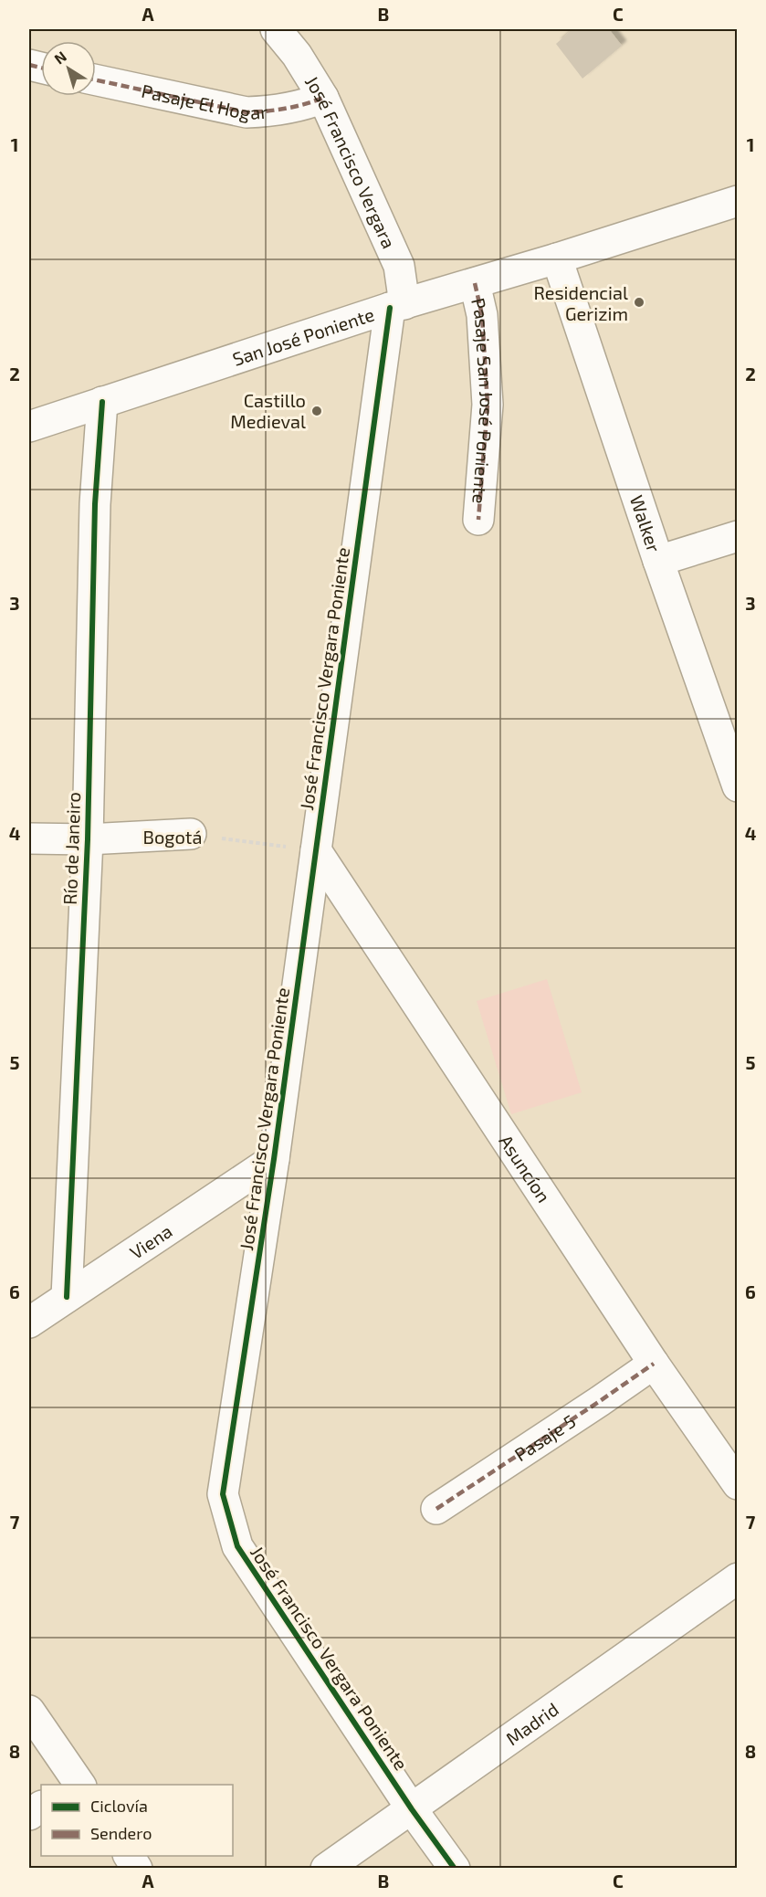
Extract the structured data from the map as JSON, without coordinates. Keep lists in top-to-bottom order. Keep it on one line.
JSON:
{"streets":{"street":["Pasaje El Hogar","José Francisco Vergara","San José Poniente","Pasaje San José Poniente","Walker","José Francisco Vergara Poniente","Bogotá","Río de Janeiro","Asuncíon","Viena","Pasaje 5","Madrid"]},"crossings":[["Pasaje El Hogar","José Francisco Vergara"],["José Francisco Vergara","San José Poniente"],["José Francisco Vergara","José Francisco Vergara Poniente"],["San José Poniente","Pasaje San José Poniente"],["San José Poniente","Walker"],["San José Poniente","José Francisco Vergara Poniente"],["San José Poniente","Río de Janeiro"],["José Francisco Vergara Poniente","Bogotá"],["José Francisco Vergara Poniente","Asuncíon"],["José Francisco Vergara Poniente","Viena"],["José Francisco Vergara Poniente","Madrid"],["Bogotá","Río de Janeiro"],["Bogotá","Asuncíon"],["Río de Janeiro","Viena"],["Asuncíon","Pasaje 5"]],"places":["Residencial Gerizim","Castillo Medieval"],"legend":["Ciclovía","Sendero"],"north":"top left","grid":{"columns":["A","B","C"],"rows":["1","2","3","4","5","6","7","8"]}}
